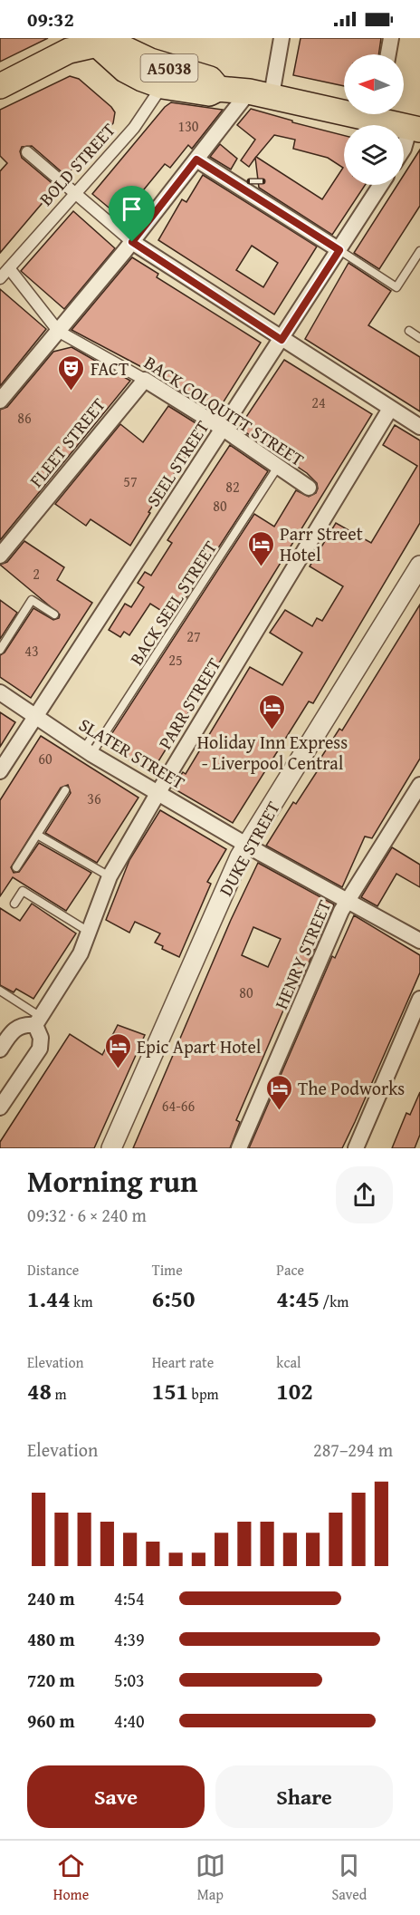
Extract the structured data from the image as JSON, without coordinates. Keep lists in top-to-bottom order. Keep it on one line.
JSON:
{"streets":{"main road":["A5038"],"street":["BOLD STREET","BACK COLQUITT STREET","FLEET STREET","SEEL STREET","PARR STREET","SLATER STREET","DUKE STREET","HENRY STREET"],"lane":["BACK SEEL STREET"]},"crossings":[["A5038","BOLD STREET"],["BOLD STREET","BACK COLQUITT STREET"],["BACK COLQUITT STREET","FLEET STREET"],["BACK COLQUITT STREET","SEEL STREET"],["BACK COLQUITT STREET","BACK SEEL STREET"],["SEEL STREET","SLATER STREET"],["BACK SEEL STREET","SLATER STREET"],["PARR STREET","SLATER STREET"],["SLATER STREET","DUKE STREET"],["SLATER STREET","HENRY STREET"]],"places":{"theatre":["FACT"],"hotel":["Parr Street Hotel","Holiday Inn Express - Liverpool Central","Epic Apart Hotel","The Podworks"]},"house_numbers":["130","24","86","57","82","80","2","27","43","25","60","36","80","64-66"],"north":"left","page":{"status":"09:32","heading":["Morning run","09:32 · 6 × 240 m"],"stats":[["Distance","1.44 km"],["Time","6:50"],["Pace","4:45 /km"],["Elevation","48 m"],["Heart rate","151 bpm"],["kcal","102"]],"chart":["Elevation","287–294 m"],"list":[{"name":"240 m","note":"4:54"},{"name":"480 m","note":"4:39"},{"name":"720 m","note":"5:03"},{"name":"960 m","note":"4:40"}],"buttons":["Save","Share"],"tabs":["Home","Map","Saved"]}}
